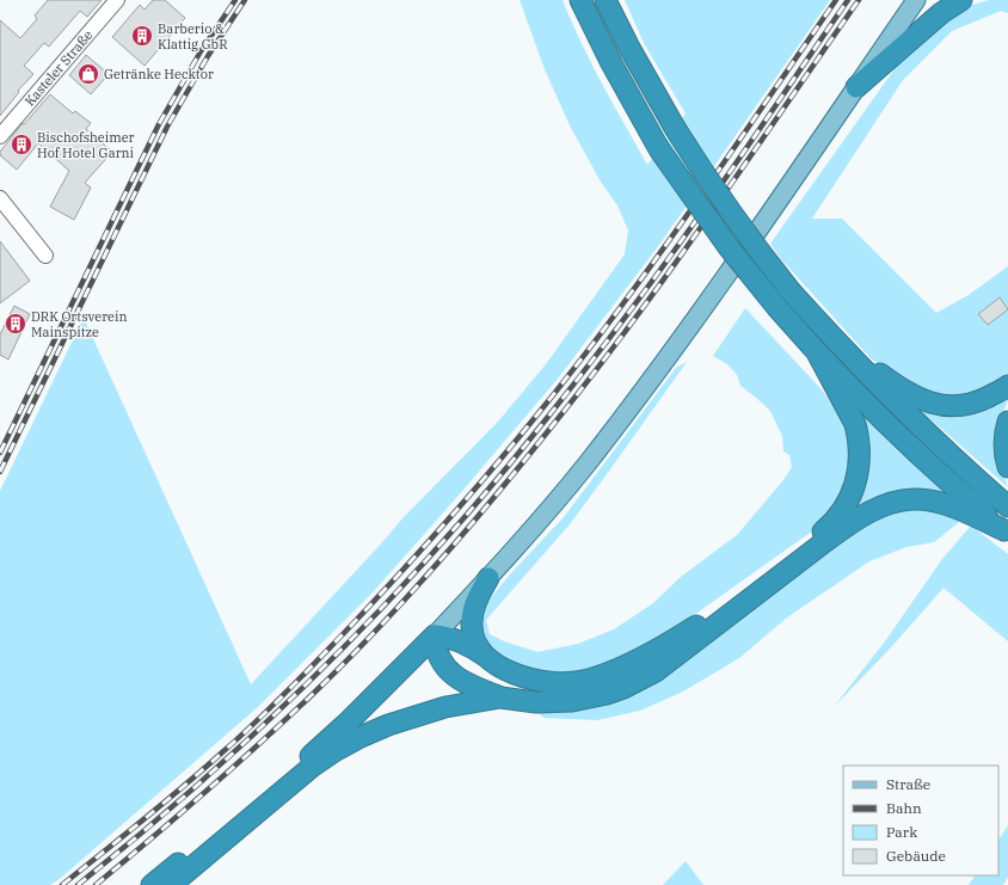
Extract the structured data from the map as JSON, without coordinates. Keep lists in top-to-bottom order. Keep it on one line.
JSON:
{"streets":{"street":["Kasteler Straße"]},"places":{"building":["Barberio & Klattig GbR","Bischofsheimer Hof Hotel Garni","DRK Ortsverein Mainspitze"],"shop":["Getränke Hecktor"]},"legend":["Straße","Bahn","Park","Gebäude"]}
